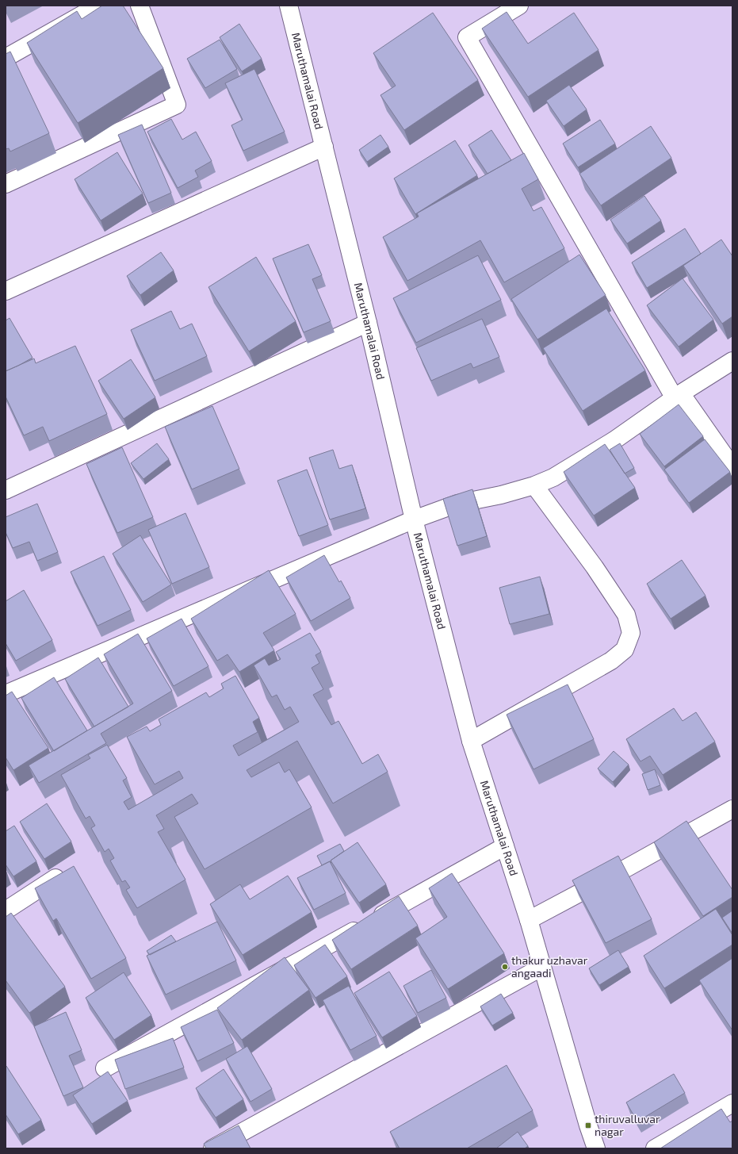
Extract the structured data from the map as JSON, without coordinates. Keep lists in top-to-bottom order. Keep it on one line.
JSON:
{"streets":{"street":["Maruthamalai Road"]},"places":{"other":["thakur uzhavar angaadi"],"transit":["thiruvalluvar nagar"]}}
